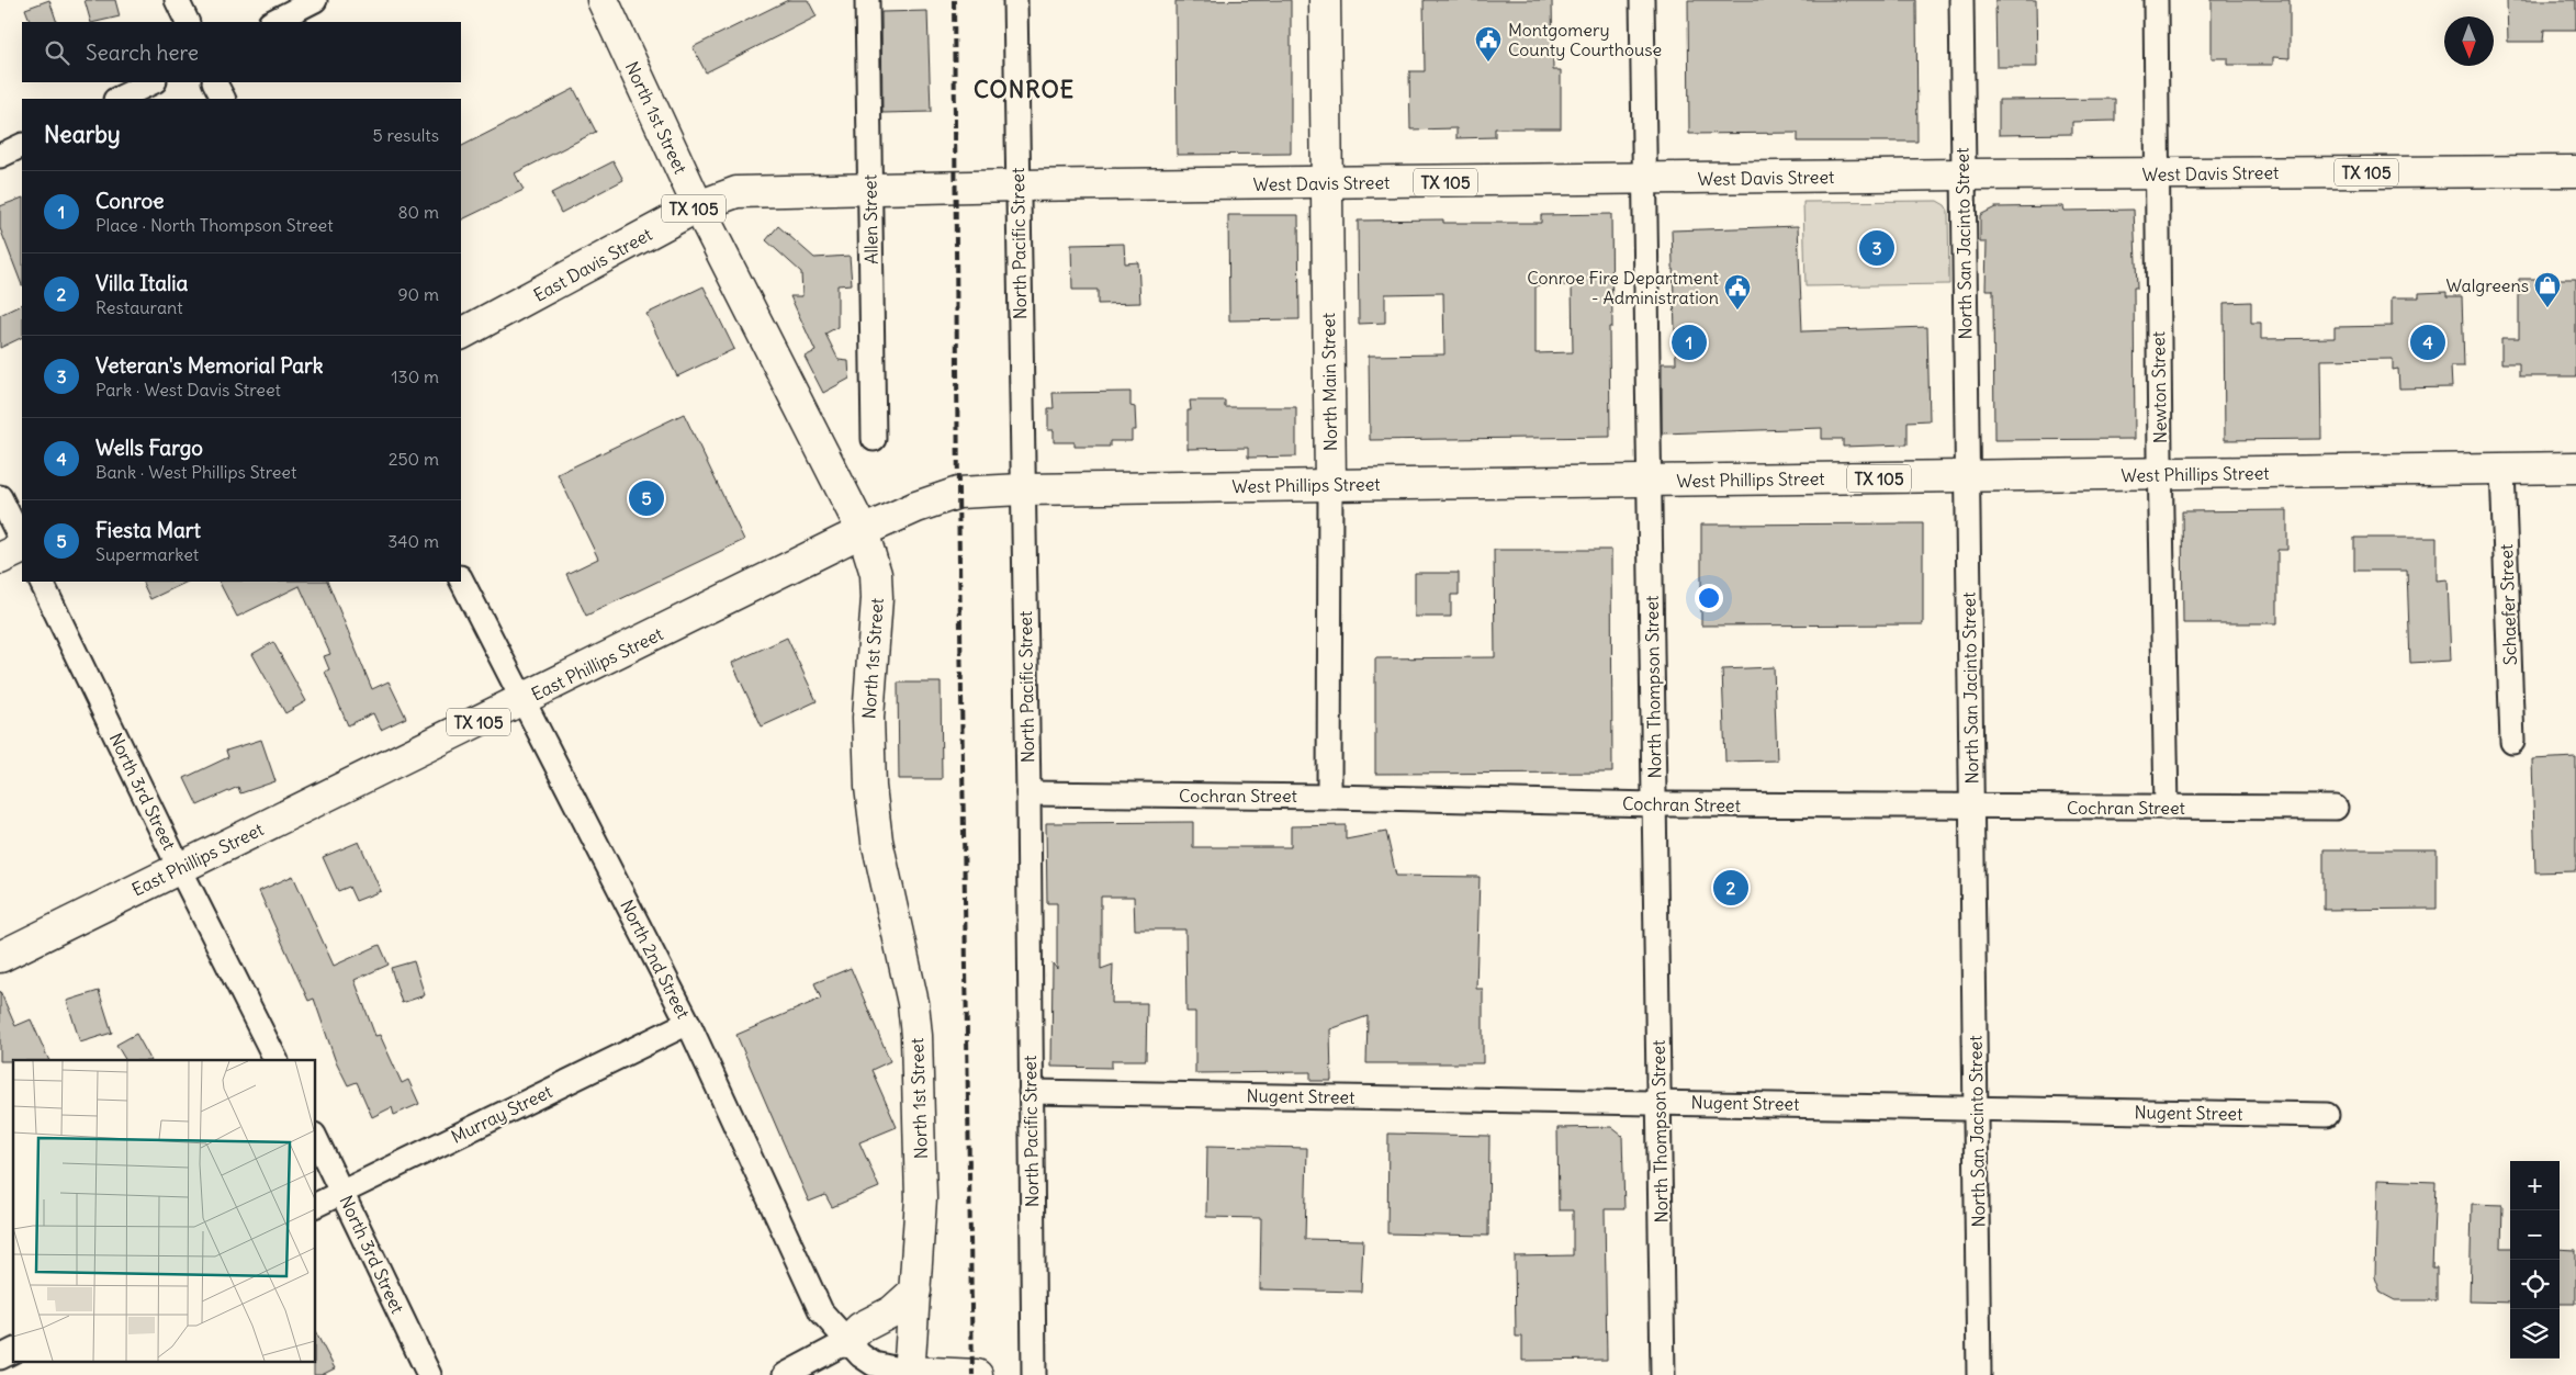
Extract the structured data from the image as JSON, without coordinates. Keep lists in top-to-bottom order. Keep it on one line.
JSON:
{"streets":{"main road":["North 1st Street","TX 105","West Davis Street","East Davis Street","North Main Street","West Phillips Street","East Phillips Street"],"street":["Allen Street","North Pacific Street","North San Jacinto Street","Newton Street","Schaefer Street","North Thompson Street","North 3rd Street","Cochran Street","North 2nd Street","Nugent Street","Murray Street"]},"crossings":[["North 1st Street","East Davis Street"],["North 1st Street","East Phillips Street"],["North 1st Street","North 2nd Street"],["West Davis Street","North Pacific Street"],["West Davis Street","North San Jacinto Street"],["West Davis Street","East Davis Street"],["West Davis Street","North Main Street"],["West Davis Street","Newton Street"],["West Davis Street","North Thompson Street"],["Allen Street","East Davis Street"],["North Pacific Street","West Phillips Street"],["North Pacific Street","Cochran Street"],["North Pacific Street","Nugent Street"],["North San Jacinto Street","West Phillips Street"],["North San Jacinto Street","Cochran Street"],["North San Jacinto Street","Nugent Street"],["North Main Street","West Phillips Street"],["North Main Street","Cochran Street"],["Newton Street","West Phillips Street"],["Newton Street","Cochran Street"],["West Phillips Street","Schaefer Street"],["West Phillips Street","East Phillips Street"],["West Phillips Street","North Thompson Street"],["East Phillips Street","North 3rd Street"],["East Phillips Street","North 2nd Street"],["North Thompson Street","Cochran Street"],["North Thompson Street","Nugent Street"],["North 3rd Street","Murray Street"],["North 2nd Street","Murray Street"]],"districts":["CONROE"],"places":{"public building":["Montgomery County Courthouse","Conroe Fire Department - Administration"],"shop":["Walgreens"]},"north":"bottom","page":{"search":"Search here","heading":["Nearby","5 results"],"list":[{"mark":"1","name":"Conroe","note":"Place · North Thompson Street","value":"80 m"},{"mark":"2","name":"Villa Italia","note":"Restaurant","value":"90 m"},{"mark":"3","name":"Veteran's Memorial Park","note":"Park · West Davis Street","value":"130 m"},{"mark":"4","name":"Wells Fargo","note":"Bank · West Phillips Street","value":"250 m"},{"mark":"5","name":"Fiesta Mart","note":"Supermarket","value":"340 m"}],"pins":["3","1","4","5","2"],"map_buttons":["+","−"]}}
